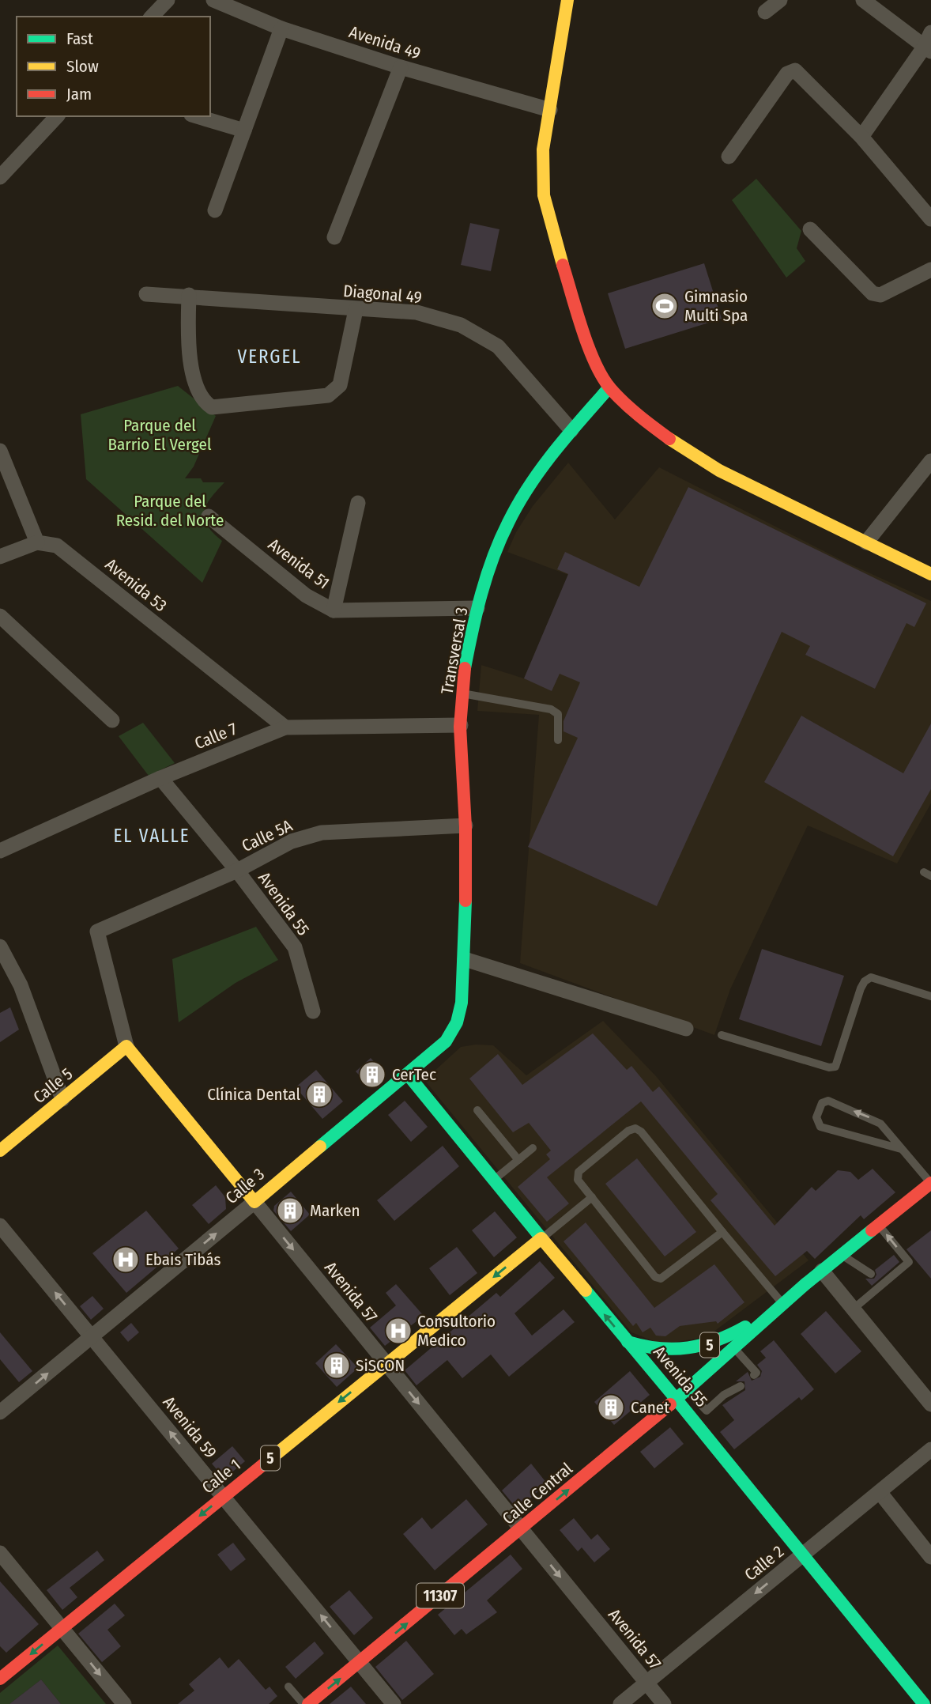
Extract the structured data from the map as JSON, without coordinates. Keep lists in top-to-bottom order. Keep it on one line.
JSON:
{"streets":{"main road":["Transversal 3","Avenida 55","Calle 5","Calle 3","Avenida 57","5","Calle 1","Calle Central","11307"],"street":["Avenida 49","Diagonal 49","Avenida 51","Avenida 53","Calle 7","Calle 5A","Avenida 59","Calle 2"]},"crossings":[["Diagonal 49","Transversal 3"],["Avenida 51","Transversal 3"],["Avenida 53","Calle 7"],["Transversal 3","Calle 7"],["Transversal 3","Calle 5A"],["Transversal 3","Calle 3"],["Calle 7","Avenida 55"],["Calle 5A","Avenida 55"],["Calle 5A","Avenida 57"],["Avenida 55","Calle 3"],["Avenida 55","Calle 1"],["Avenida 55","Calle Central"],["Avenida 55","Calle 2"],["Calle 5","Avenida 57"],["Calle 3","Avenida 57"],["Calle 3","Avenida 59"],["Avenida 57","Calle 1"],["Avenida 57","Calle Central"],["Avenida 57","Calle 2"],["Avenida 59","Calle 1"],["Avenida 59","Calle Central"]],"one_way":["Calle 3","Avenida 57","Avenida 59","Calle 1","Calle Central","Calle 2"],"districts":["VERGEL","EL VALLE"],"parks":["Parque del Barrio El Vergel","Parque del Resid. del Norte"],"places":{"sports":["Gimnasio Multi Spa"],"building":["CerTec","Clínica Dental","Marken","SiSCON","Canet"],"hospital":["Ebais Tibás","Consultorio Medico"]},"legend":["Fast","Slow","Jam"]}
